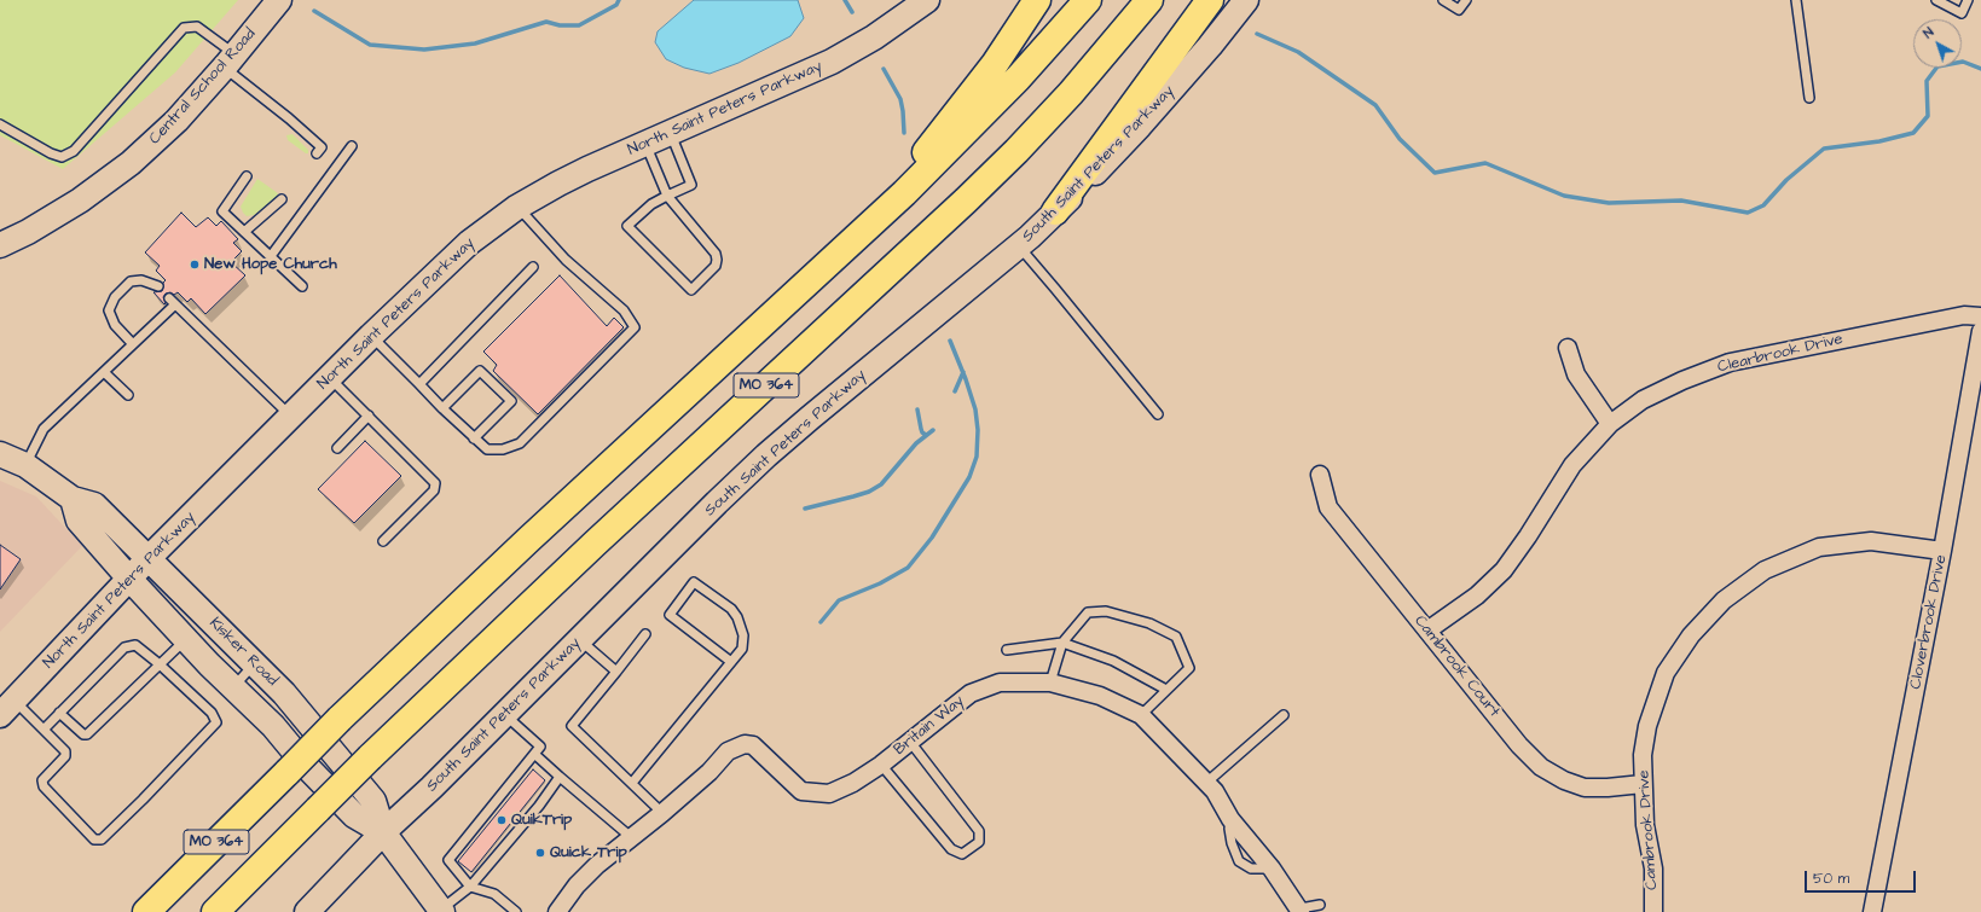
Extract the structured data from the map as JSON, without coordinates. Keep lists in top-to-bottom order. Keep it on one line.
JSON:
{"streets":{"highway":["MO 364"],"main road":["Central School Road","North Saint Peters Parkway","South Saint Peters Parkway","Kisker Road"],"street":["Clearbrook Drive","Cloverbrook Drive","Cambrook Court","Britain Way","Cambrook Drive"]},"crossings":[["North Saint Peters Parkway","Kisker Road"],["South Saint Peters Parkway","Kisker Road"],["Clearbrook Drive","Cambrook Court"],["Cloverbrook Drive","Cambrook Drive"],["Cambrook Court","Cambrook Drive"]],"places":["New Hope Church","QuikTrip","Quick Trip"],"scale_bar":"50 m","north":"top left"}
